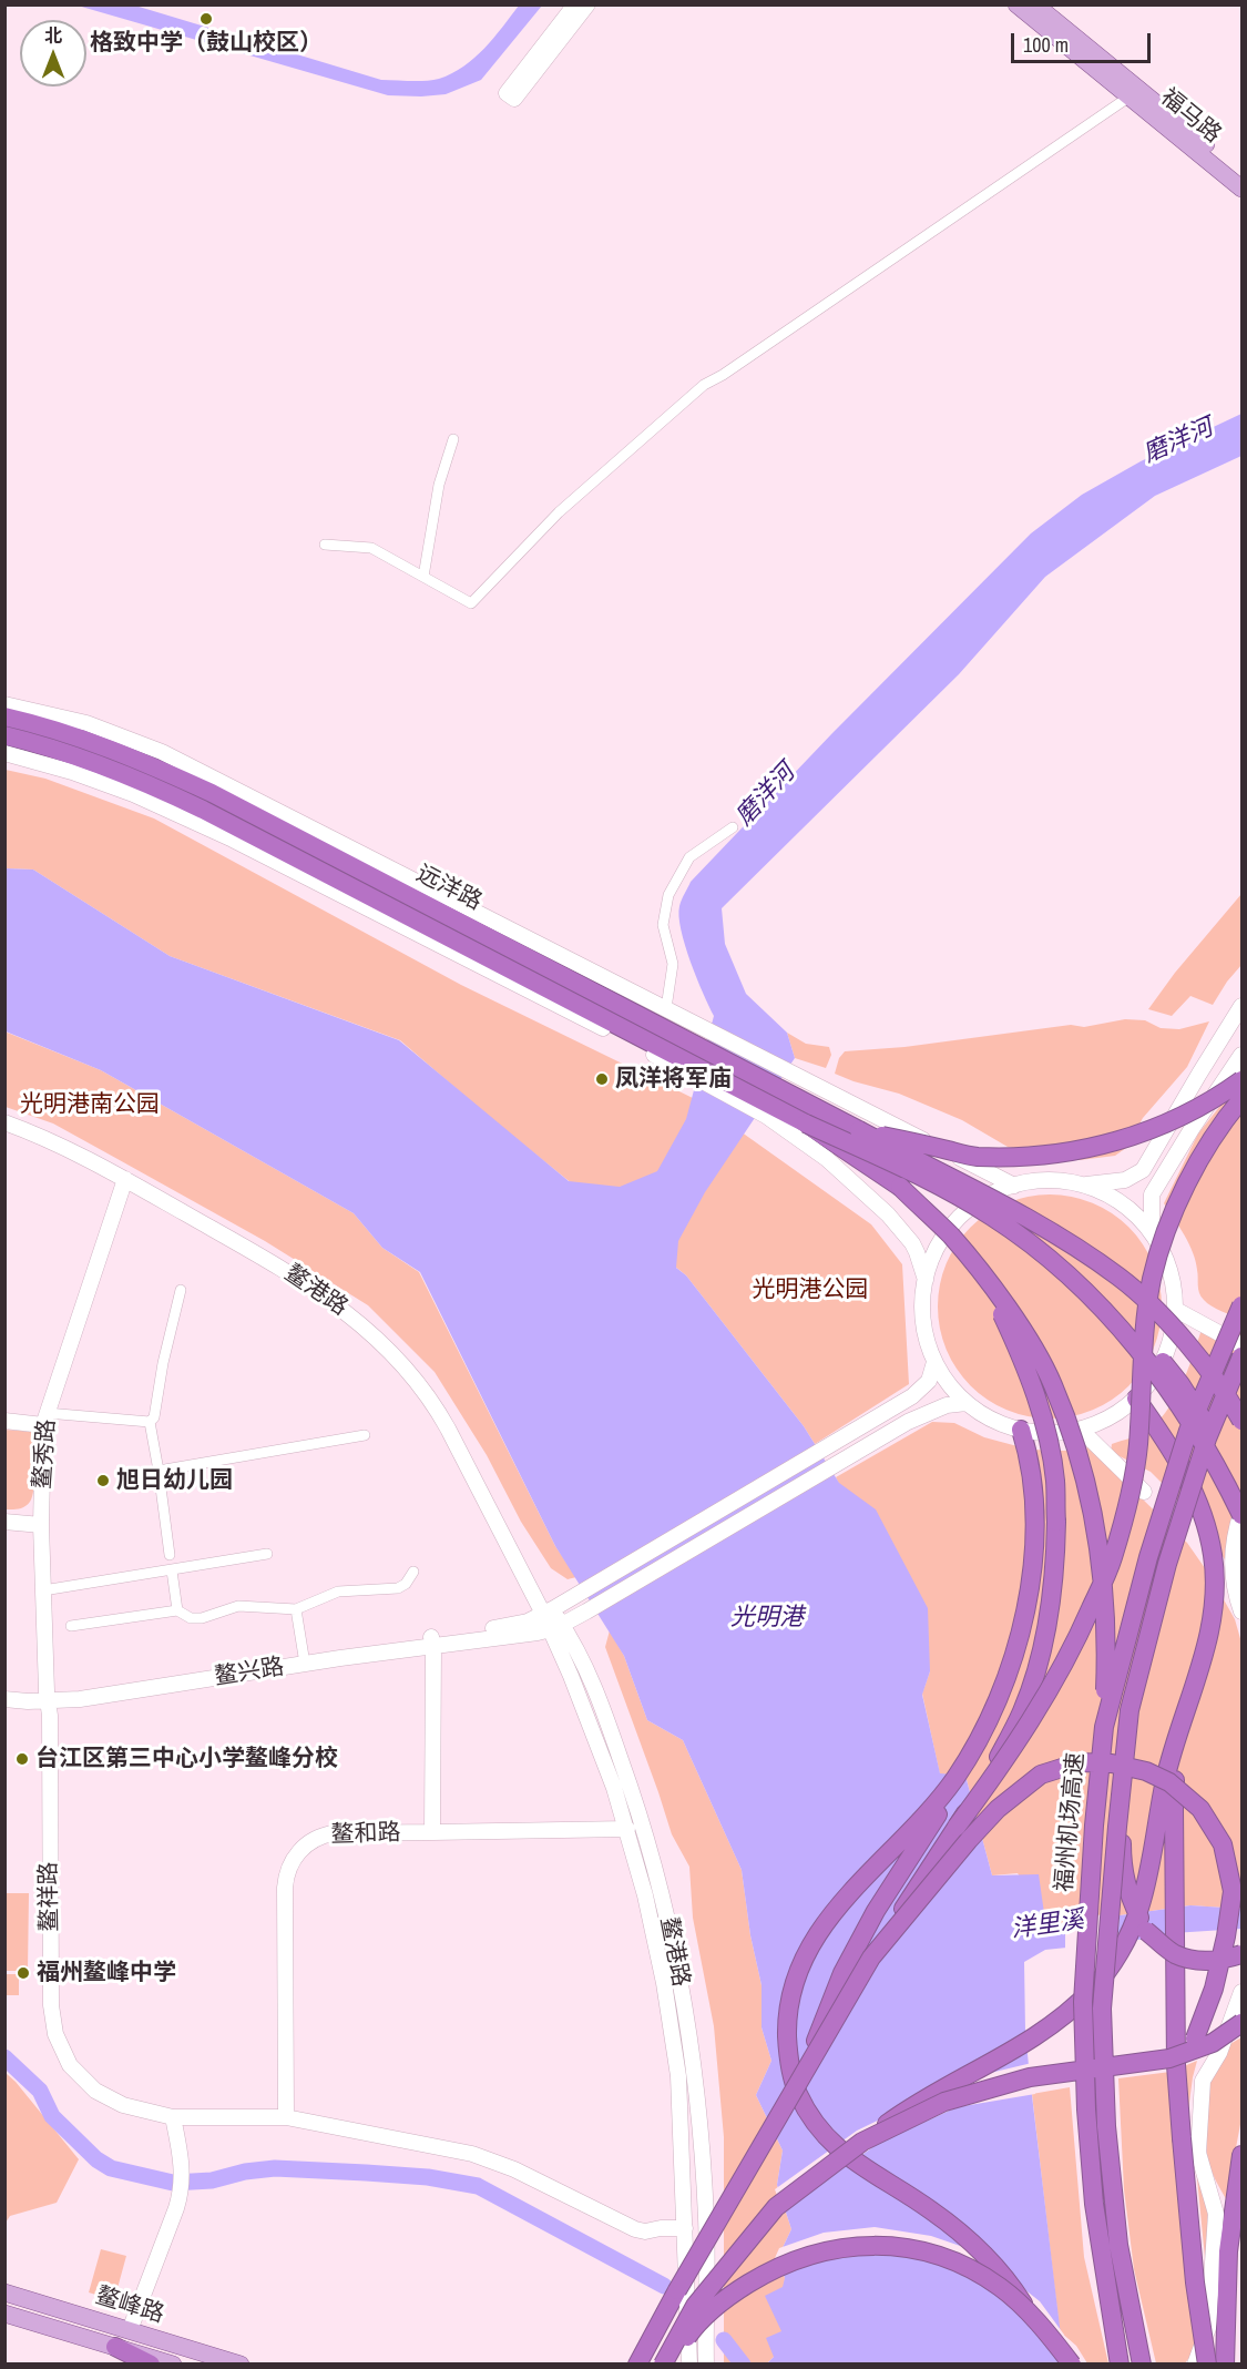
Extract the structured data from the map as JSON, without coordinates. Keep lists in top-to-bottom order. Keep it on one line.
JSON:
{"streets":{"highway":["远洋路","福州机场高速"],"main road":["福马路","鳌港路","鳌秀路","鳌兴路","鳌和路","鳌祥路","鳌峰路"]},"crossings":[["鳌港路","鳌秀路"],["鳌港路","鳌祥路"],["鳌秀路","鳌兴路"],["鳌秀路","鳌祥路"],["鳌兴路","鳌和路"],["鳌兴路","鳌祥路"],["鳌和路","鳌祥路"]],"water":["磨洋河","光明港","洋里溪"],"parks":["光明港南公园","光明港公园"],"places":["格致中学（鼓山校区）","凤洋将军庙","旭日幼儿园","台江区第三中心小学鳌峰分校","福州鳌峰中学"],"scale_bar":"100 m","north":"top"}
